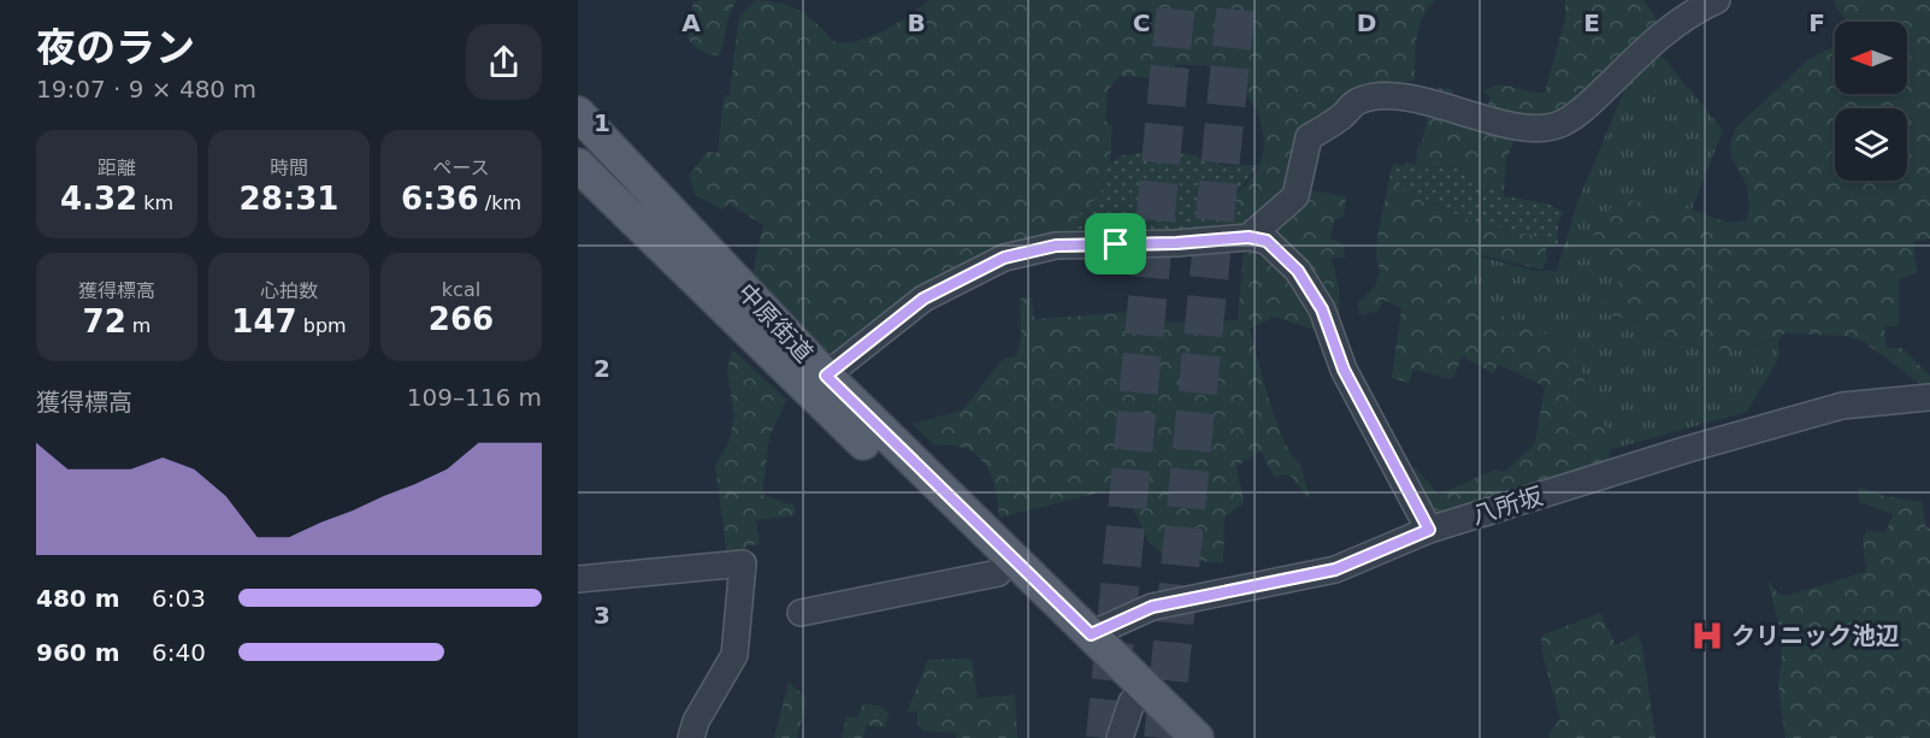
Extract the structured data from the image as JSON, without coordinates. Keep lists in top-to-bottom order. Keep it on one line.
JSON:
{"streets":{"main road":["中原街道"],"street":["八所坂"]},"crossings":[["中原街道","八所坂"]],"places":{"hospital":["クリニック池辺"]},"north":"left","page":{"heading":["夜のラン","19:07 · 9 × 480 m"],"stats":[["距離","4.32 km"],["時間","28:31"],["ペース","6:36 /km"],["獲得標高","72 m"],["心拍数","147 bpm"],["kcal","266"]],"chart":["獲得標高","109–116 m"],"list":[{"name":"480 m","note":"6:03"},{"name":"960 m","note":"6:40"}]},"grid":{"columns":["A","B","C","D","E","F"],"rows":["1","2","3"]}}
